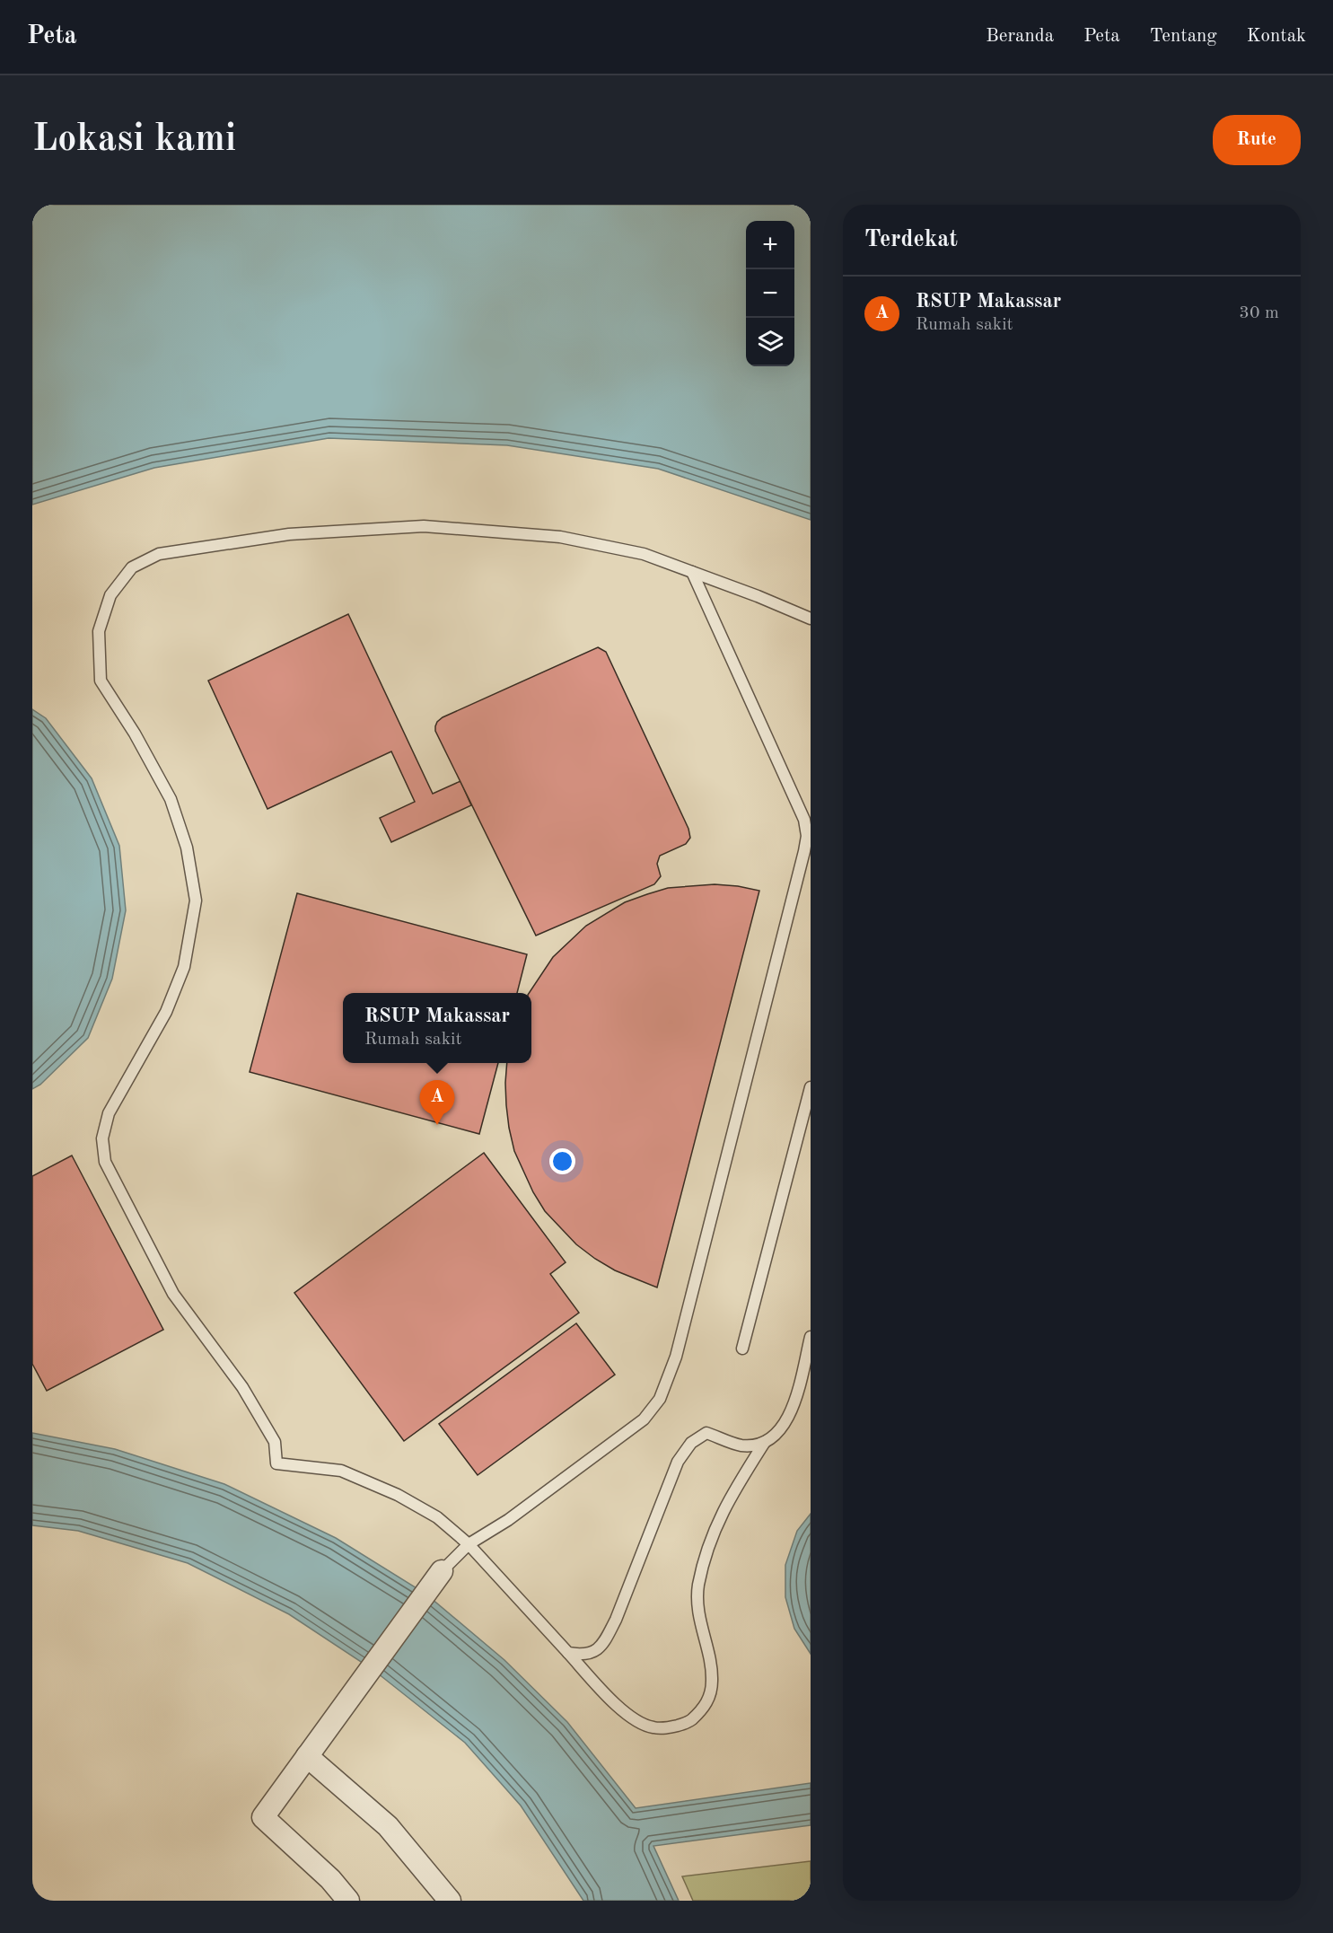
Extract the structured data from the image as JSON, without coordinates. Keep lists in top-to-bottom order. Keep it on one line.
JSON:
{"page":{"header":"Peta","nav":["Beranda","Peta","Tentang","Kontak"],"buttons":"Rute","title":"Lokasi kami","heading":"Terdekat","map_buttons":["+","−"],"list":[{"mark":"A","name":"RSUP Makassar","note":"Rumah sakit","value":"30 m"}],"popup":["RSUP Makassar","Rumah sakit"],"pins":"A"}}
